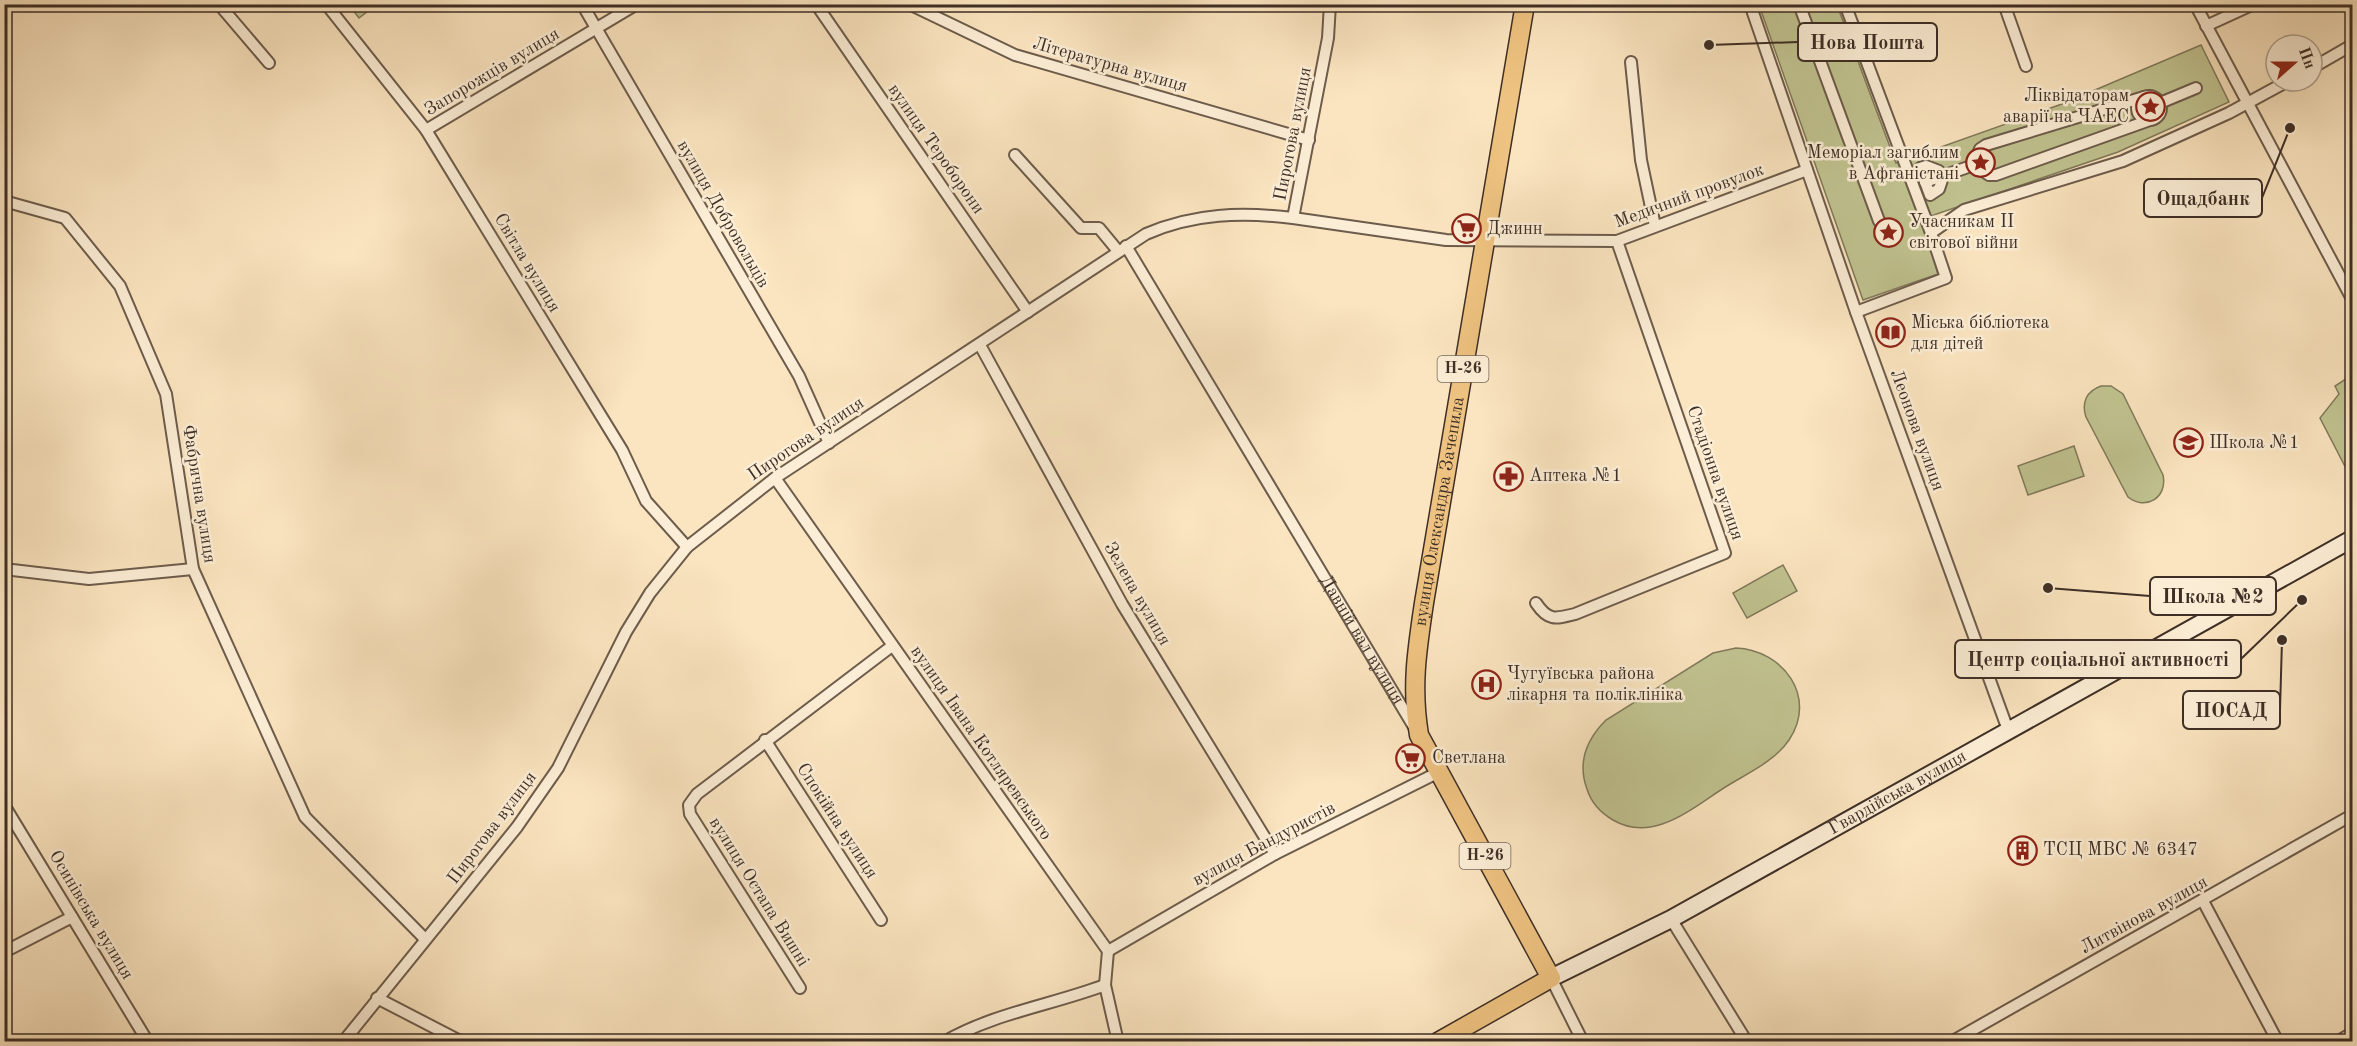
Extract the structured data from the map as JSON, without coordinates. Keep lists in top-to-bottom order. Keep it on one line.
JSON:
{"streets":{"main road":["Н-26","вулиця Олександра Зачепила","Давній вал вулиця","Гвардійська вулиця"],"street":["Літературна вулиця","Запорожців вулиця","Пирогова вулиця","вулиця Тероборони","Медичний провулок","вулиця Добровольців","Світла вулиця","Леонова вулиця","Стадіонна вулиця","Фабрична вулиця","Зелена вулиця","вулиця Івана Котляревського","Спокійна вулиця","вулиця Бандуристів","вулиця Остапа Вишні","Осинівська вулиця","Литвінова вулиця"]},"crossings":[["Літературна вулиця","Пирогова вулиця"],["Запорожців вулиця","вулиця Добровольців"],["Запорожців вулиця","Світла вулиця"],["Пирогова вулиця","вулиця Тероборони"],["Пирогова вулиця","Медичний провулок"],["Пирогова вулиця","вулиця Добровольців"],["Пирогова вулиця","Світла вулиця"],["Пирогова вулиця","Фабрична вулиця"],["Пирогова вулиця","Зелена вулиця"],["Пирогова вулиця","Давній вал вулиця"],["Пирогова вулиця","вулиця Івана Котляревського"],["Медичний провулок","Леонова вулиця"],["Медичний провулок","Стадіонна вулиця"],["Медичний провулок","вулиця Олександра Зачепила"],["Леонова вулиця","Гвардійська вулиця"],["вулиця Олександра Зачепила","Давній вал вулиця"],["Зелена вулиця","вулиця Бандуристів"],["Давній вал вулиця","Гвардійська вулиця"],["Давній вал вулиця","вулиця Бандуристів"],["вулиця Івана Котляревського","вулиця Бандуристів"],["Спокійна вулиця","вулиця Остапа Вишні"]],"places":{"other":["Нова Пошта","Ощадбанк","Школа №2","Центр соціальної активності","ПОСАД"],"place":["Ліквідаторам аварії на ЧАЕС","Меморіал загиблим в Афганістані","Учасникам II світової війни"],"supermarket":["Джинн","Светлана"],"library":["Міська бібліотека для дітей"],"school or university":["Школа №1"],"pharmacy":["Аптека №1"],"hospital":["Чугуївська района лікарня та поліклініка"],"building":["ТСЦ МВС № 6347"]},"north":"right"}
